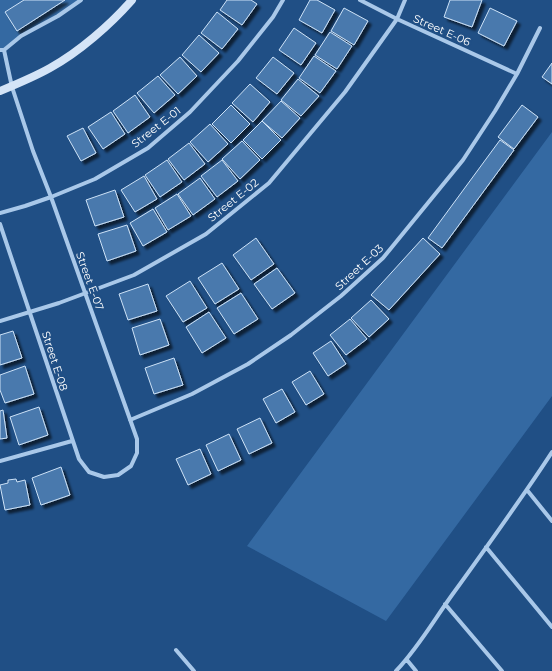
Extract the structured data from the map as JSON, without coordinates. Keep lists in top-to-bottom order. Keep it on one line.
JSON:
{"streets":{"street":["Street E-06","Street E-01","Street E-02","Street E-03","Street E-07","Street E-08"]},"crossings":[["Street E-06","Street E-02"],["Street E-06","Street E-03"],["Street E-01","Street E-07"],["Street E-02","Street E-07"],["Street E-02","Street E-08"],["Street E-03","Street E-07"],["Street E-07","Street E-08"]]}
